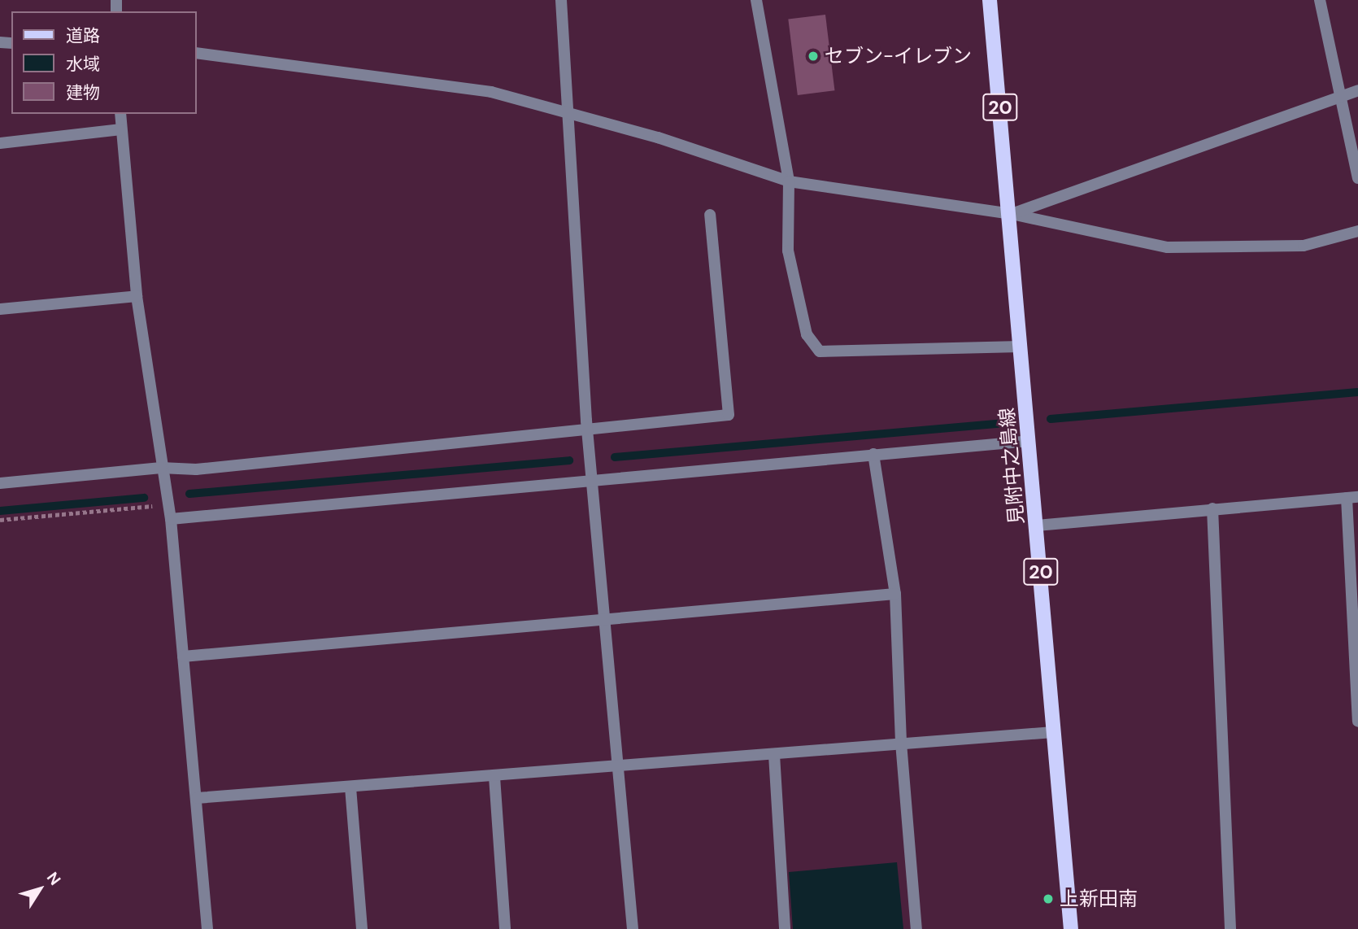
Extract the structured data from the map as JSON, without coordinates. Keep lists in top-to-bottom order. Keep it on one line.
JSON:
{"streets":{"main road":["20","見附中之島線"]},"places":["セブン-イレブン","上新田南"],"legend":["道路","水域","建物"],"north":"top right"}
